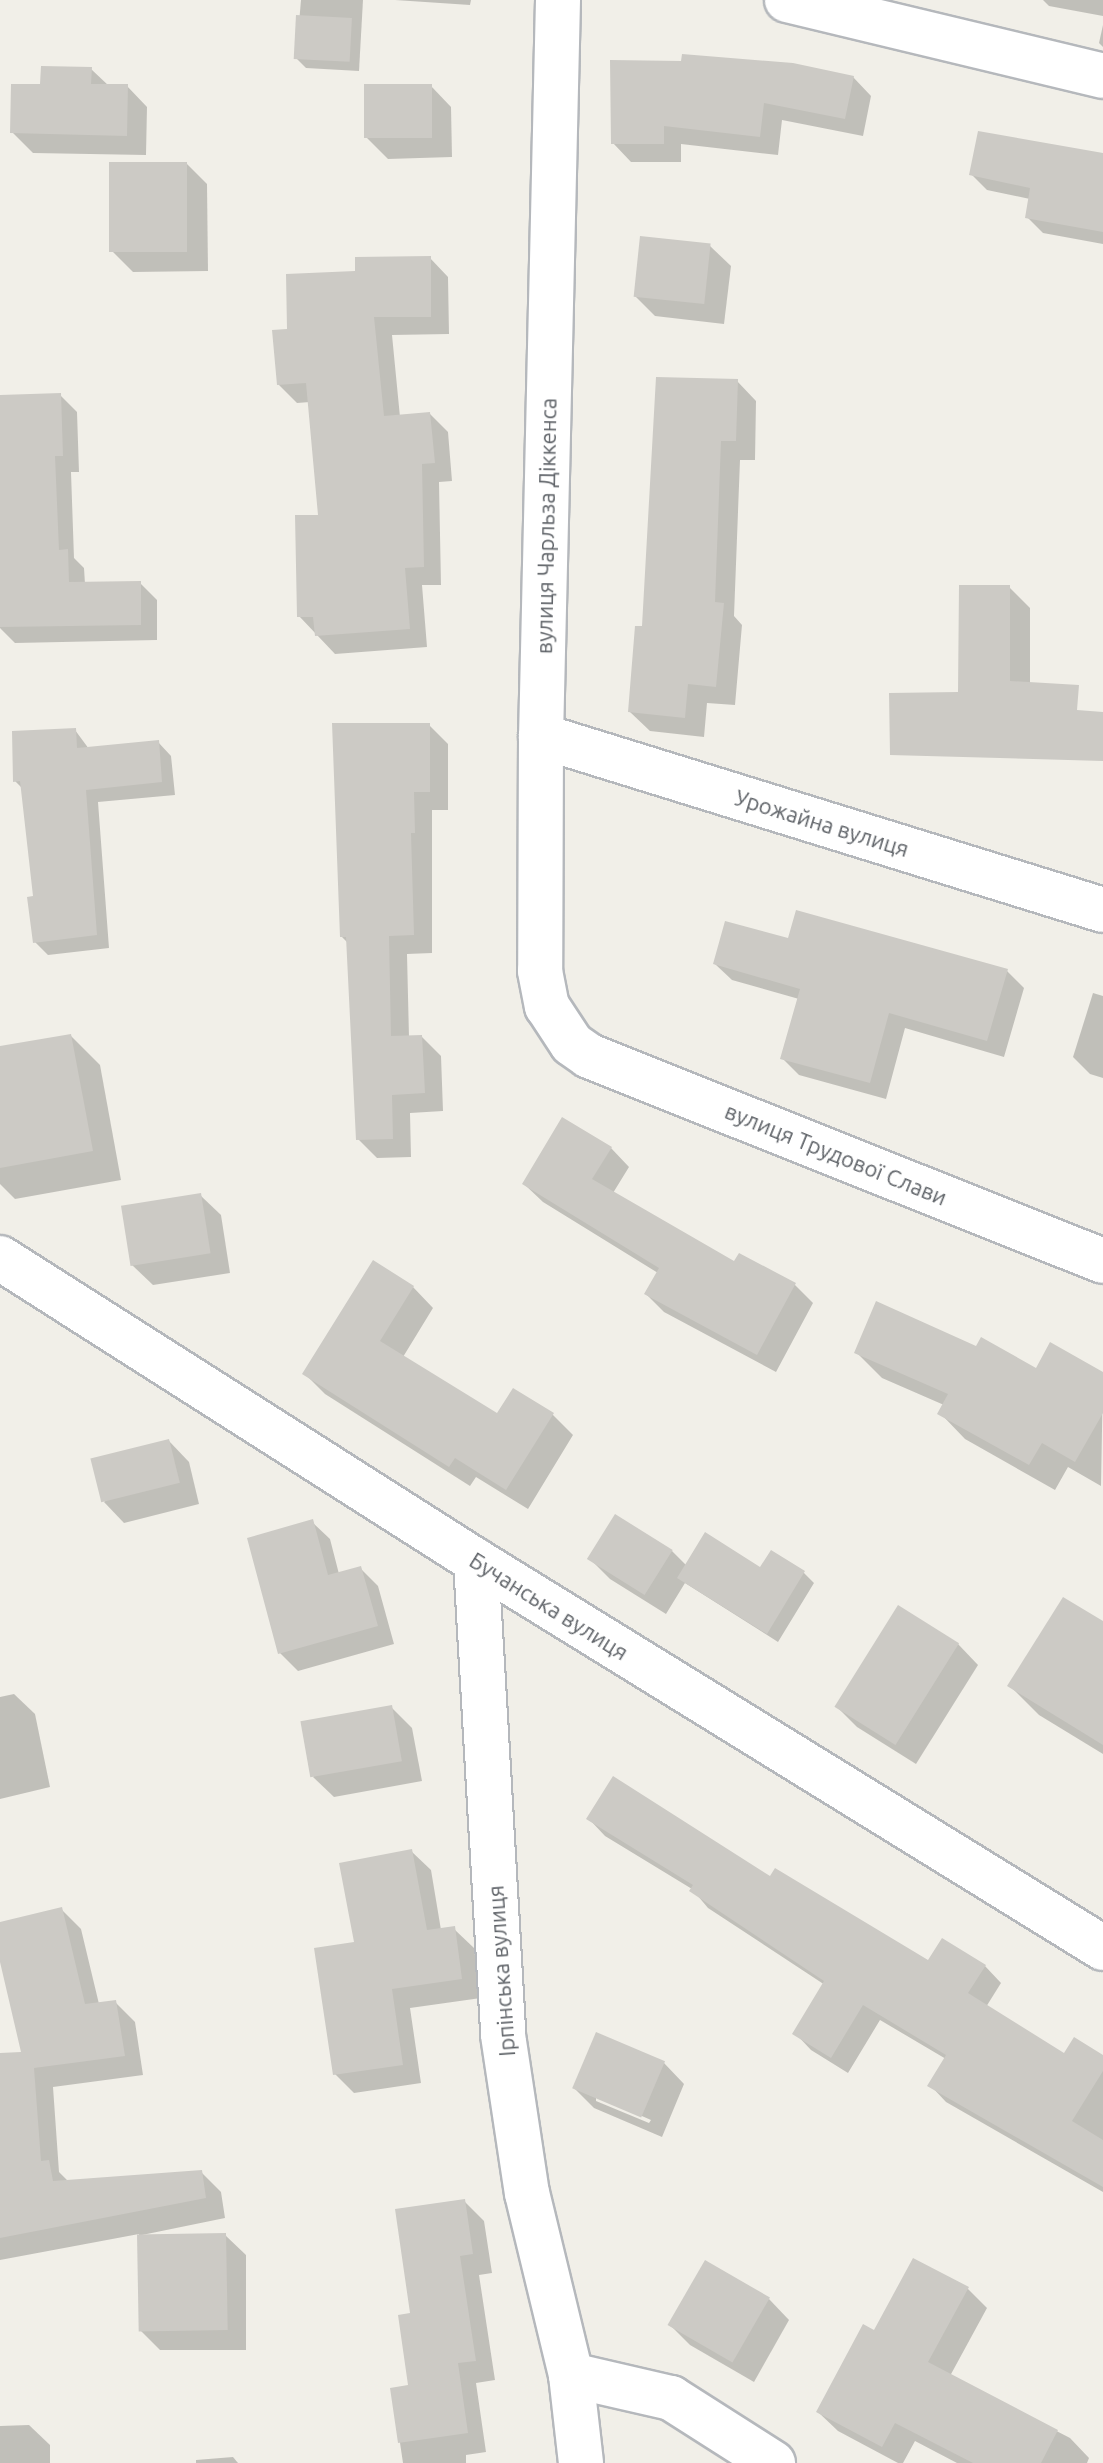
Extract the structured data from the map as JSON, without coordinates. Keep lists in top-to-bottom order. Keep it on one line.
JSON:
{"streets":{"street":["вулиця Чарльза Діккенса","Урожайна вулиця","вулиця Трудової Слави","Бучанська вулиця","Ірпінська вулиця"]},"crossings":[["вулиця Чарльза Діккенса","Урожайна вулиця"],["вулиця Чарльза Діккенса","вулиця Трудової Слави"],["Бучанська вулиця","Ірпінська вулиця"]]}
